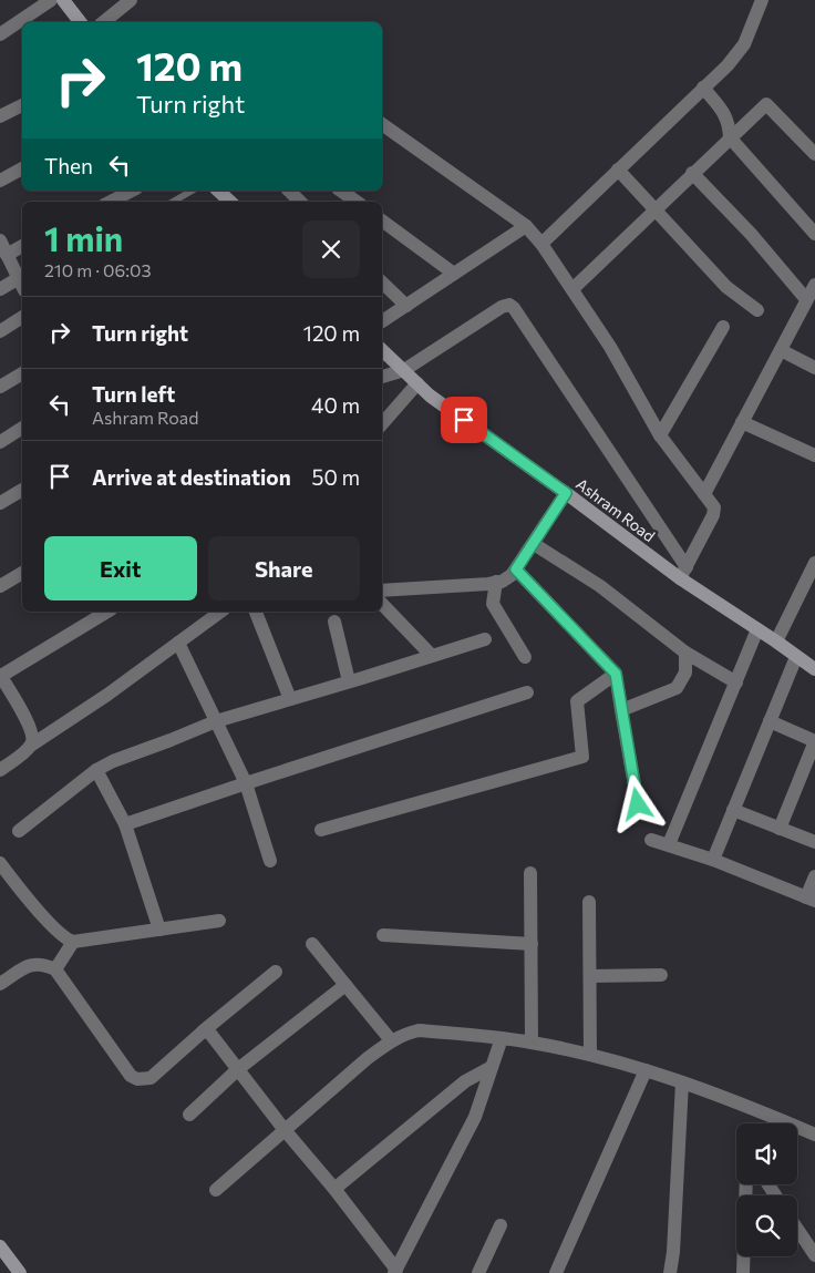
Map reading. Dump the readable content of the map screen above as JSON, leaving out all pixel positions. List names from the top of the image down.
{
  "streets": {
    "street": ["Ashram Road"]
  },
  "page": {
    "turn": ["120 m", "Turn right"],
    "then": "Then",
    "heading": ["1 min", "210 m · 06:03"],
    "list": [
      {
        "name": "Turn right",
        "value": "120 m"
      },
      {
        "name": "Turn left",
        "note": "Ashram Road",
        "value": "40 m"
      },
      {
        "name": "Arrive at destination",
        "value": "50 m"
      }
    ],
    "buttons": ["Exit", "Share"]
  }
}
